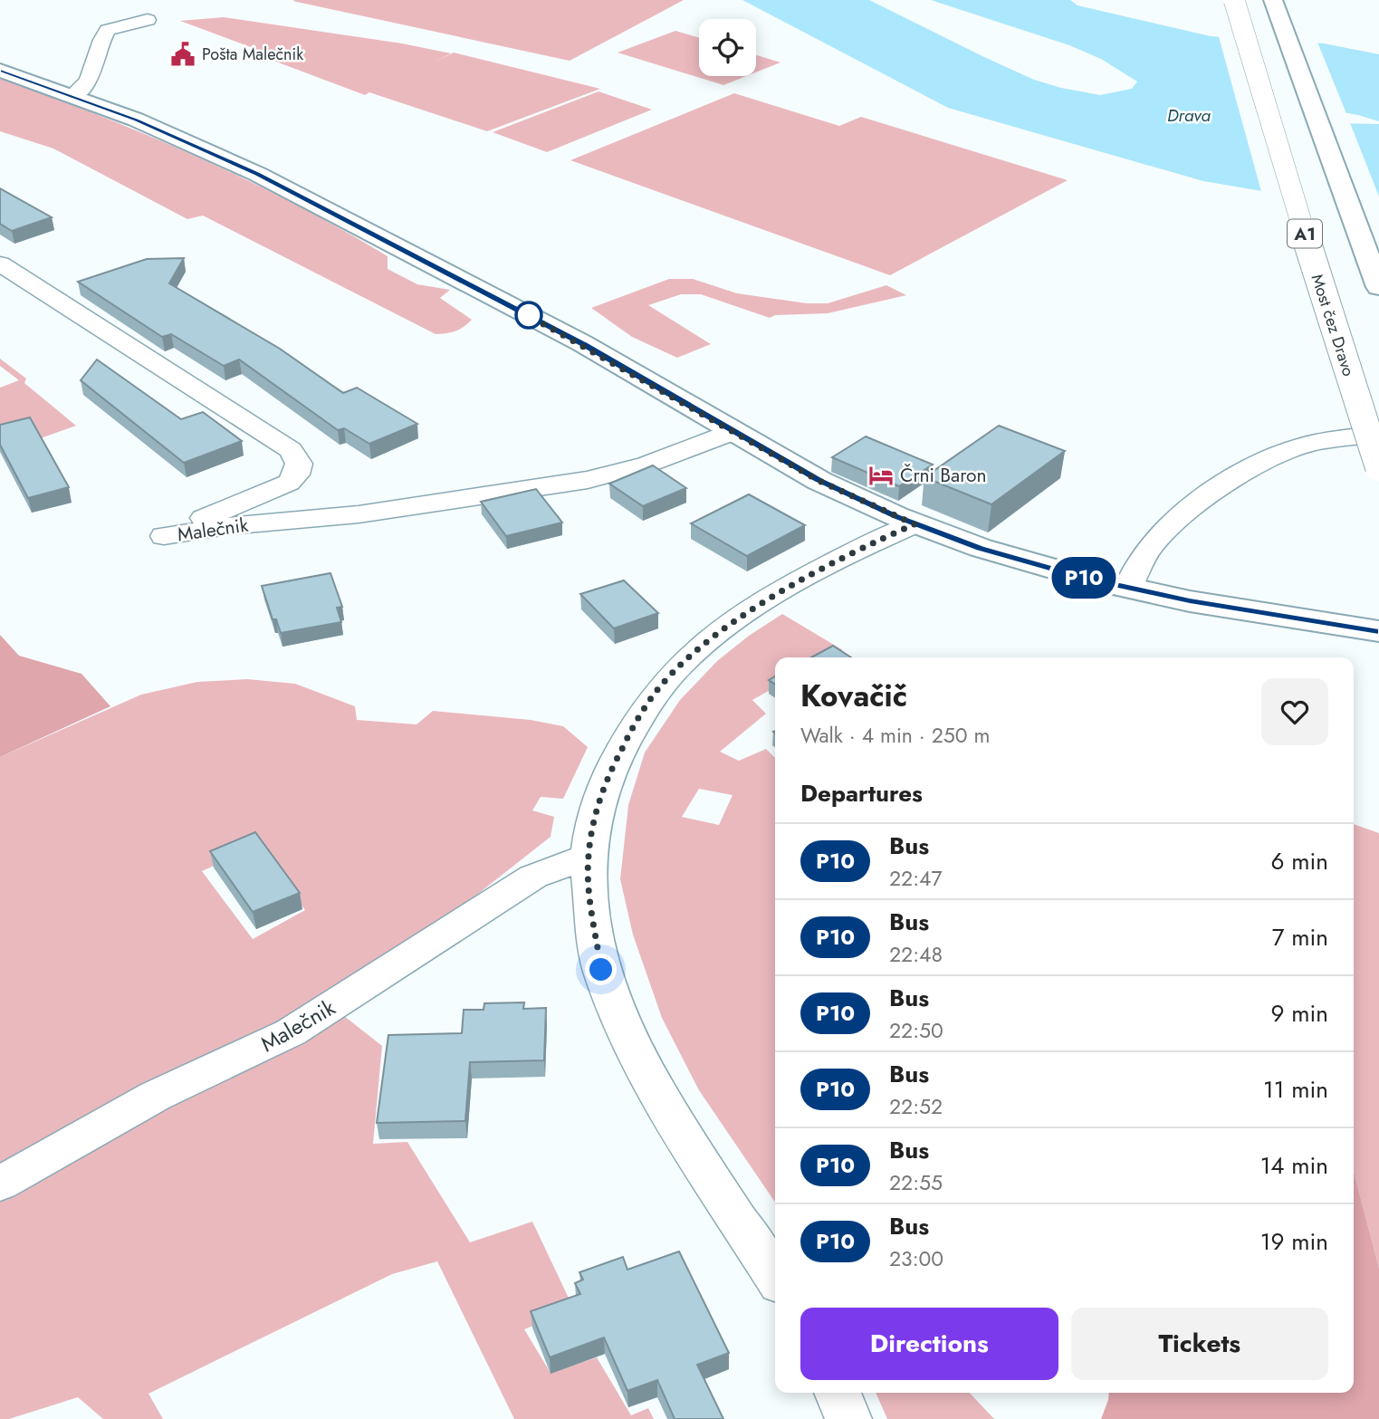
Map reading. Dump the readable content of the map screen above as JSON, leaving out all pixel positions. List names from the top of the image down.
{
  "streets": {
    "main road": ["A1", "Most čez Dravo"],
    "street": ["Malečnik"]
  },
  "water": ["Drava"],
  "places": {
    "public building": ["Pošta Malečnik"],
    "hotel": ["Črni Baron"]
  },
  "lines": ["bus line P10"],
  "page": {
    "on_map": "P10",
    "heading": [
      ["Kovačič", "Walk · 4 min · 250 m"],
      "Departures"
    ],
    "list": [
      {
        "mark": "P10",
        "name": "Bus",
        "note": "22:47",
        "value": "6 min"
      },
      {
        "mark": "P10",
        "name": "Bus",
        "note": "22:48",
        "value": "7 min"
      },
      {
        "mark": "P10",
        "name": "Bus",
        "note": "22:50",
        "value": "9 min"
      },
      {
        "mark": "P10",
        "name": "Bus",
        "note": "22:52",
        "value": "11 min"
      },
      {
        "mark": "P10",
        "name": "Bus",
        "note": "22:55",
        "value": "14 min"
      },
      {
        "mark": "P10",
        "name": "Bus",
        "note": "23:00",
        "value": "19 min"
      }
    ],
    "buttons": ["Directions", "Tickets"]
  }
}
